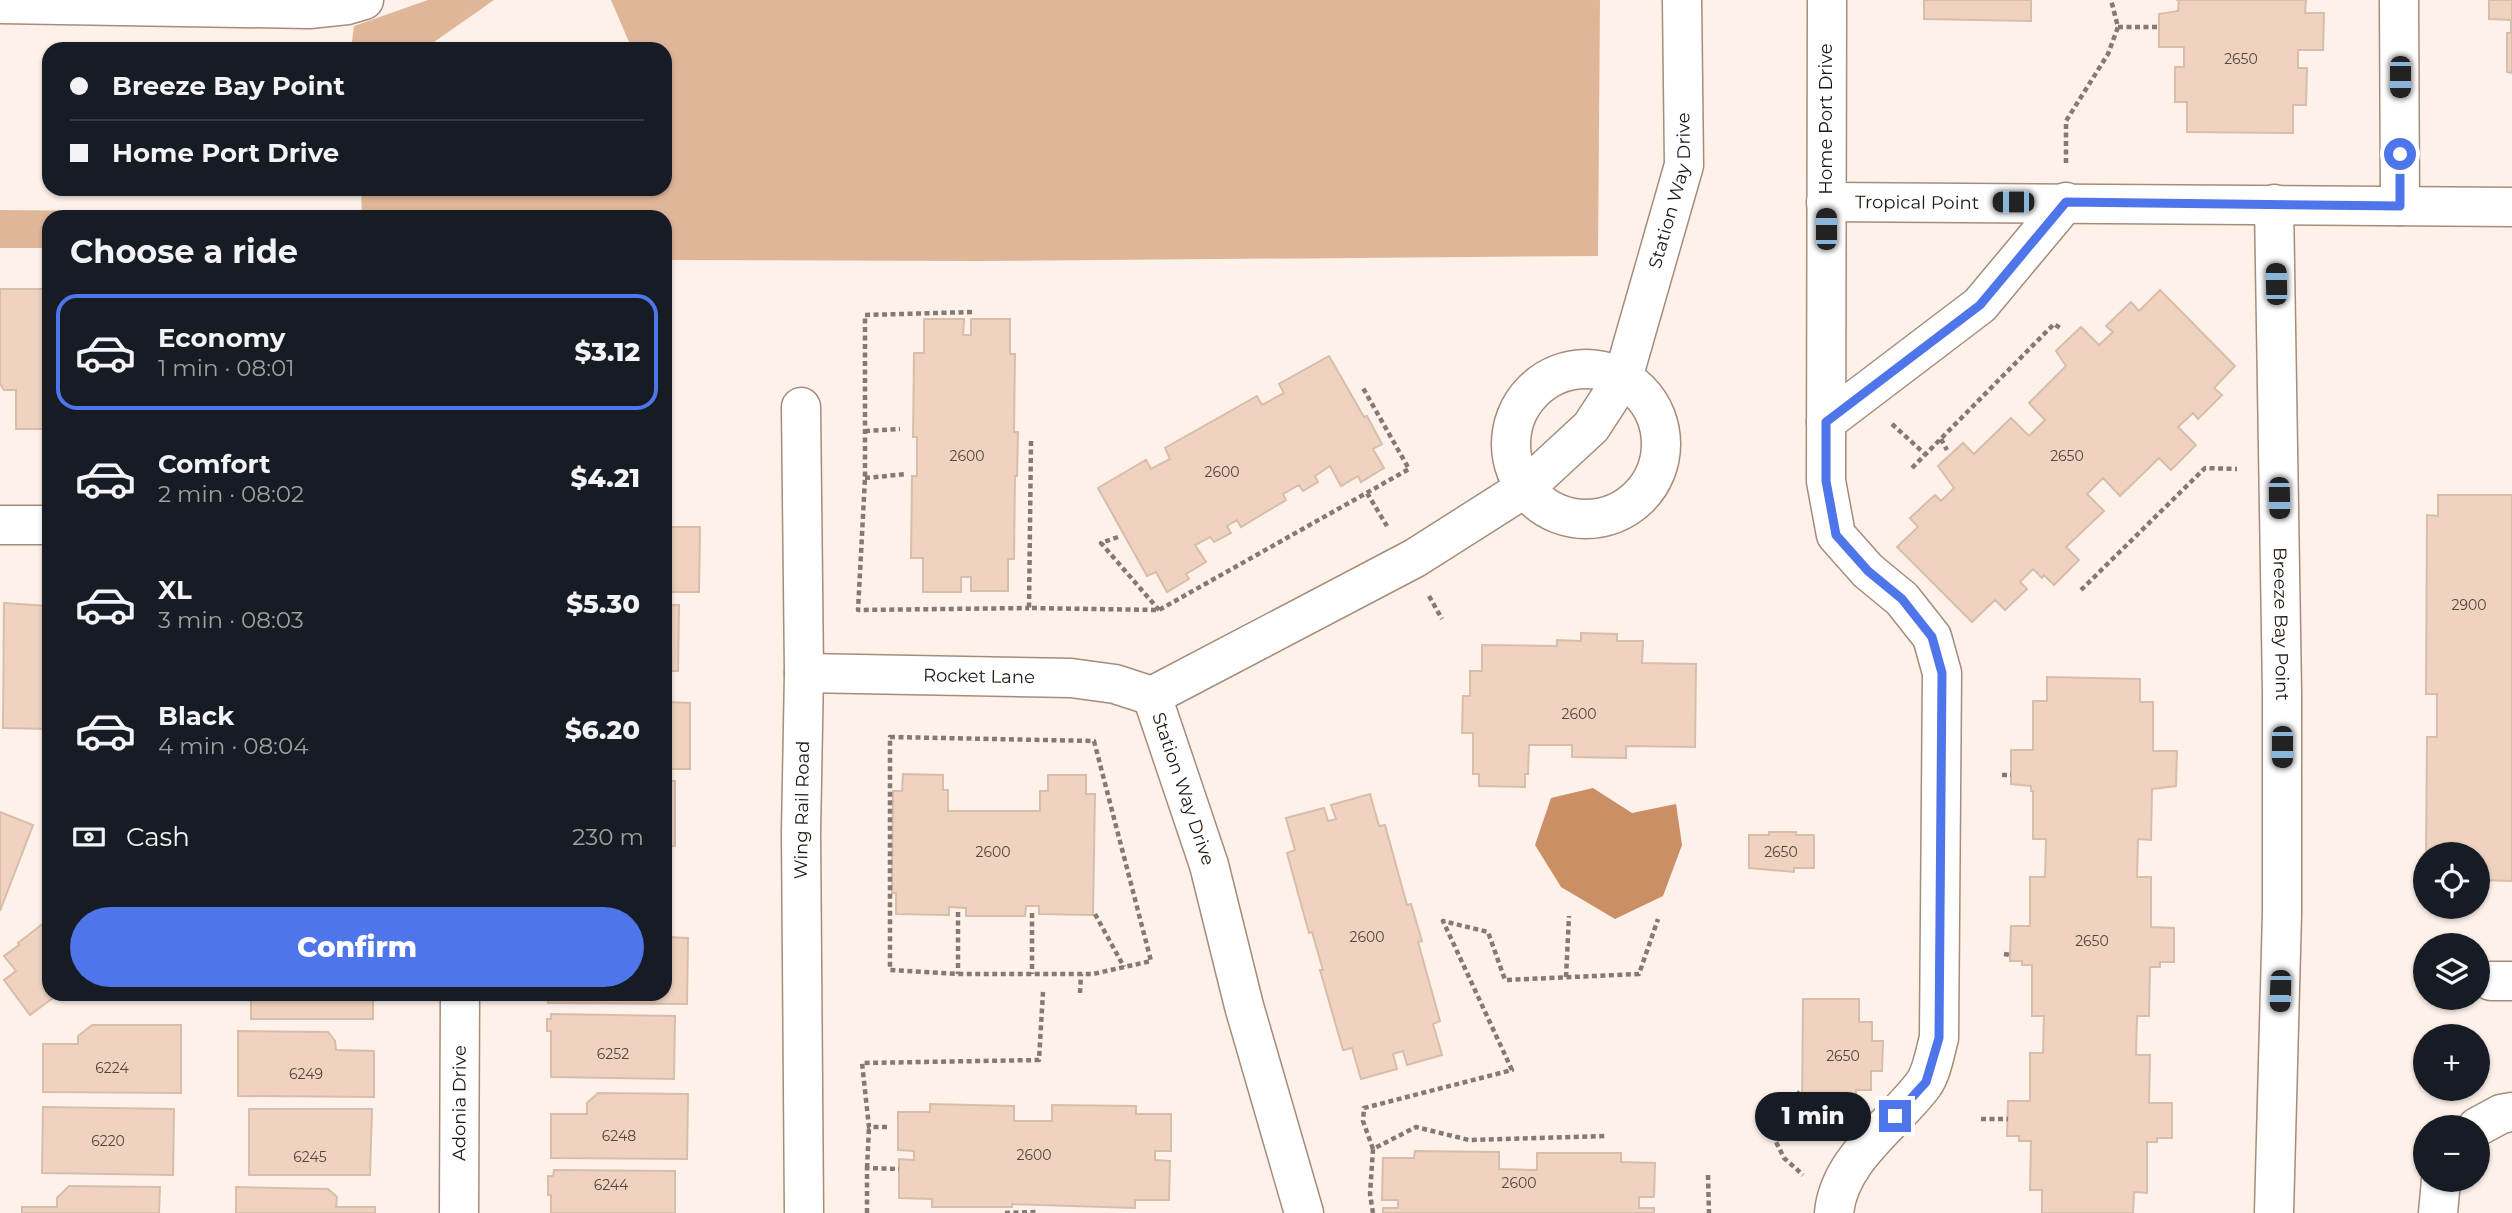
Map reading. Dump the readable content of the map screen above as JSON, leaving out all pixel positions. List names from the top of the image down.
{
  "streets": {
    "street": [
      "Home Port Drive",
      "Station Way Drive",
      "Tropical Point",
      "Breeze Bay Point",
      "Rocket Lane",
      "Wing Rail Road",
      "Adonia Drive"
    ]
  },
  "crossings": [
    ["Home Port Drive", "Tropical Point"],
    ["Station Way Drive", "Rocket Lane"],
    ["Tropical Point", "Breeze Bay Point"],
    ["Rocket Lane", "Wing Rail Road"]
  ],
  "house_numbers": [
    "2650",
    "2600",
    "2650",
    "2600",
    "2900",
    "2600",
    "2600",
    "2650",
    "2600",
    "2650",
    "6252",
    "2650",
    "6224",
    "6249",
    "6248",
    "6220",
    "2600",
    "6245",
    "2600",
    "6244"
  ],
  "page": {
    "banner": ["Breeze Bay Point", "Home Port Drive"],
    "heading": "Choose a ride",
    "list": [
      {
        "name": "Economy",
        "note": "1 min · 08:01",
        "value": "$3.12"
      },
      {
        "name": "Comfort",
        "note": "2 min · 08:02",
        "value": "$4.21"
      },
      {
        "name": "XL",
        "note": "3 min · 08:03",
        "value": "$5.30"
      },
      {
        "name": "Black",
        "note": "4 min · 08:04",
        "value": "$6.20"
      }
    ],
    "pay": ["Cash", "230 m"],
    "map_buttons": ["+", "−"],
    "buttons": "Confirm",
    "bubble": "1 min"
  }
}
